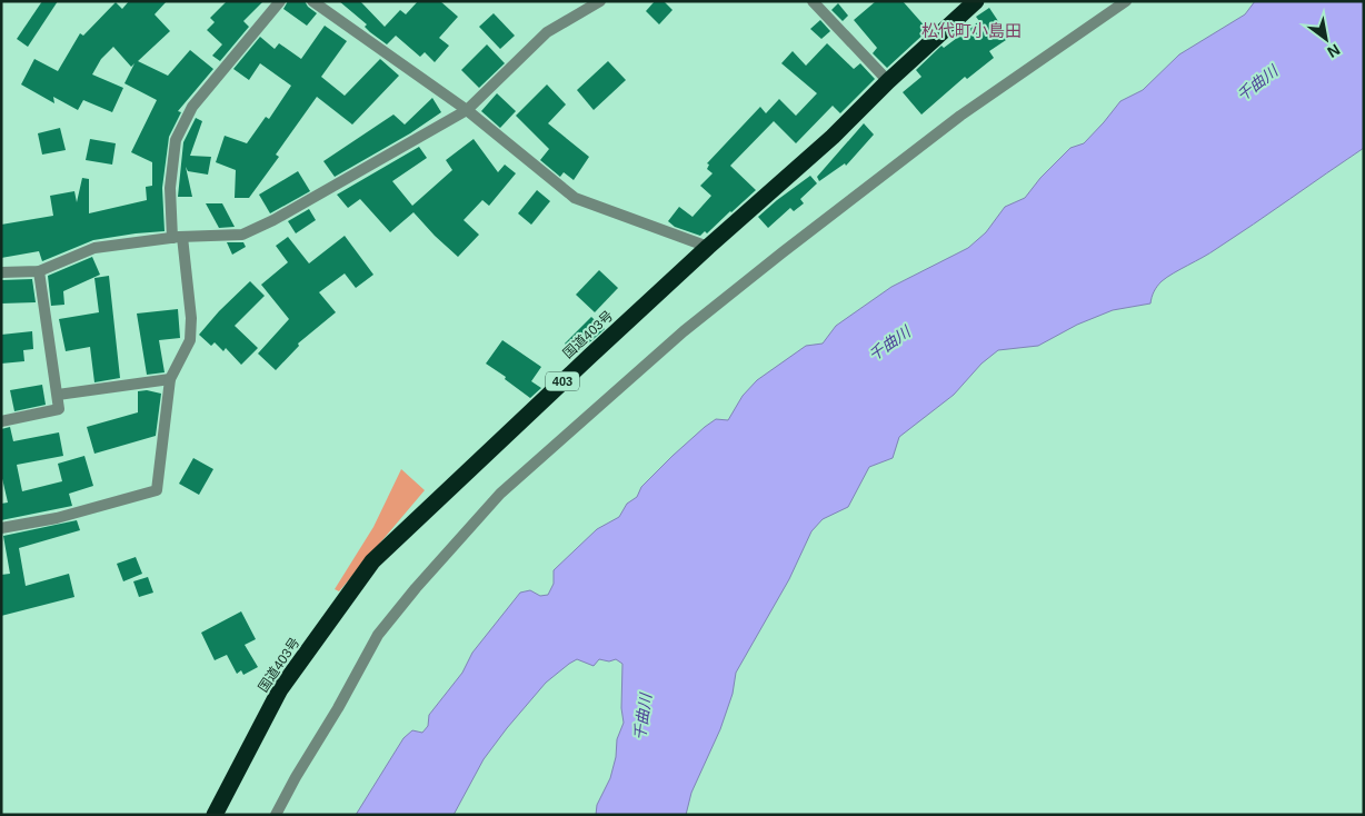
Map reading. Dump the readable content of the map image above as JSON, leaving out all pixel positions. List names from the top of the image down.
{
  "streets": {
    "highway": ["国道403号", "403"]
  },
  "districts": ["松代町小島田"],
  "water": ["千曲川"],
  "north": "bottom right"
}
